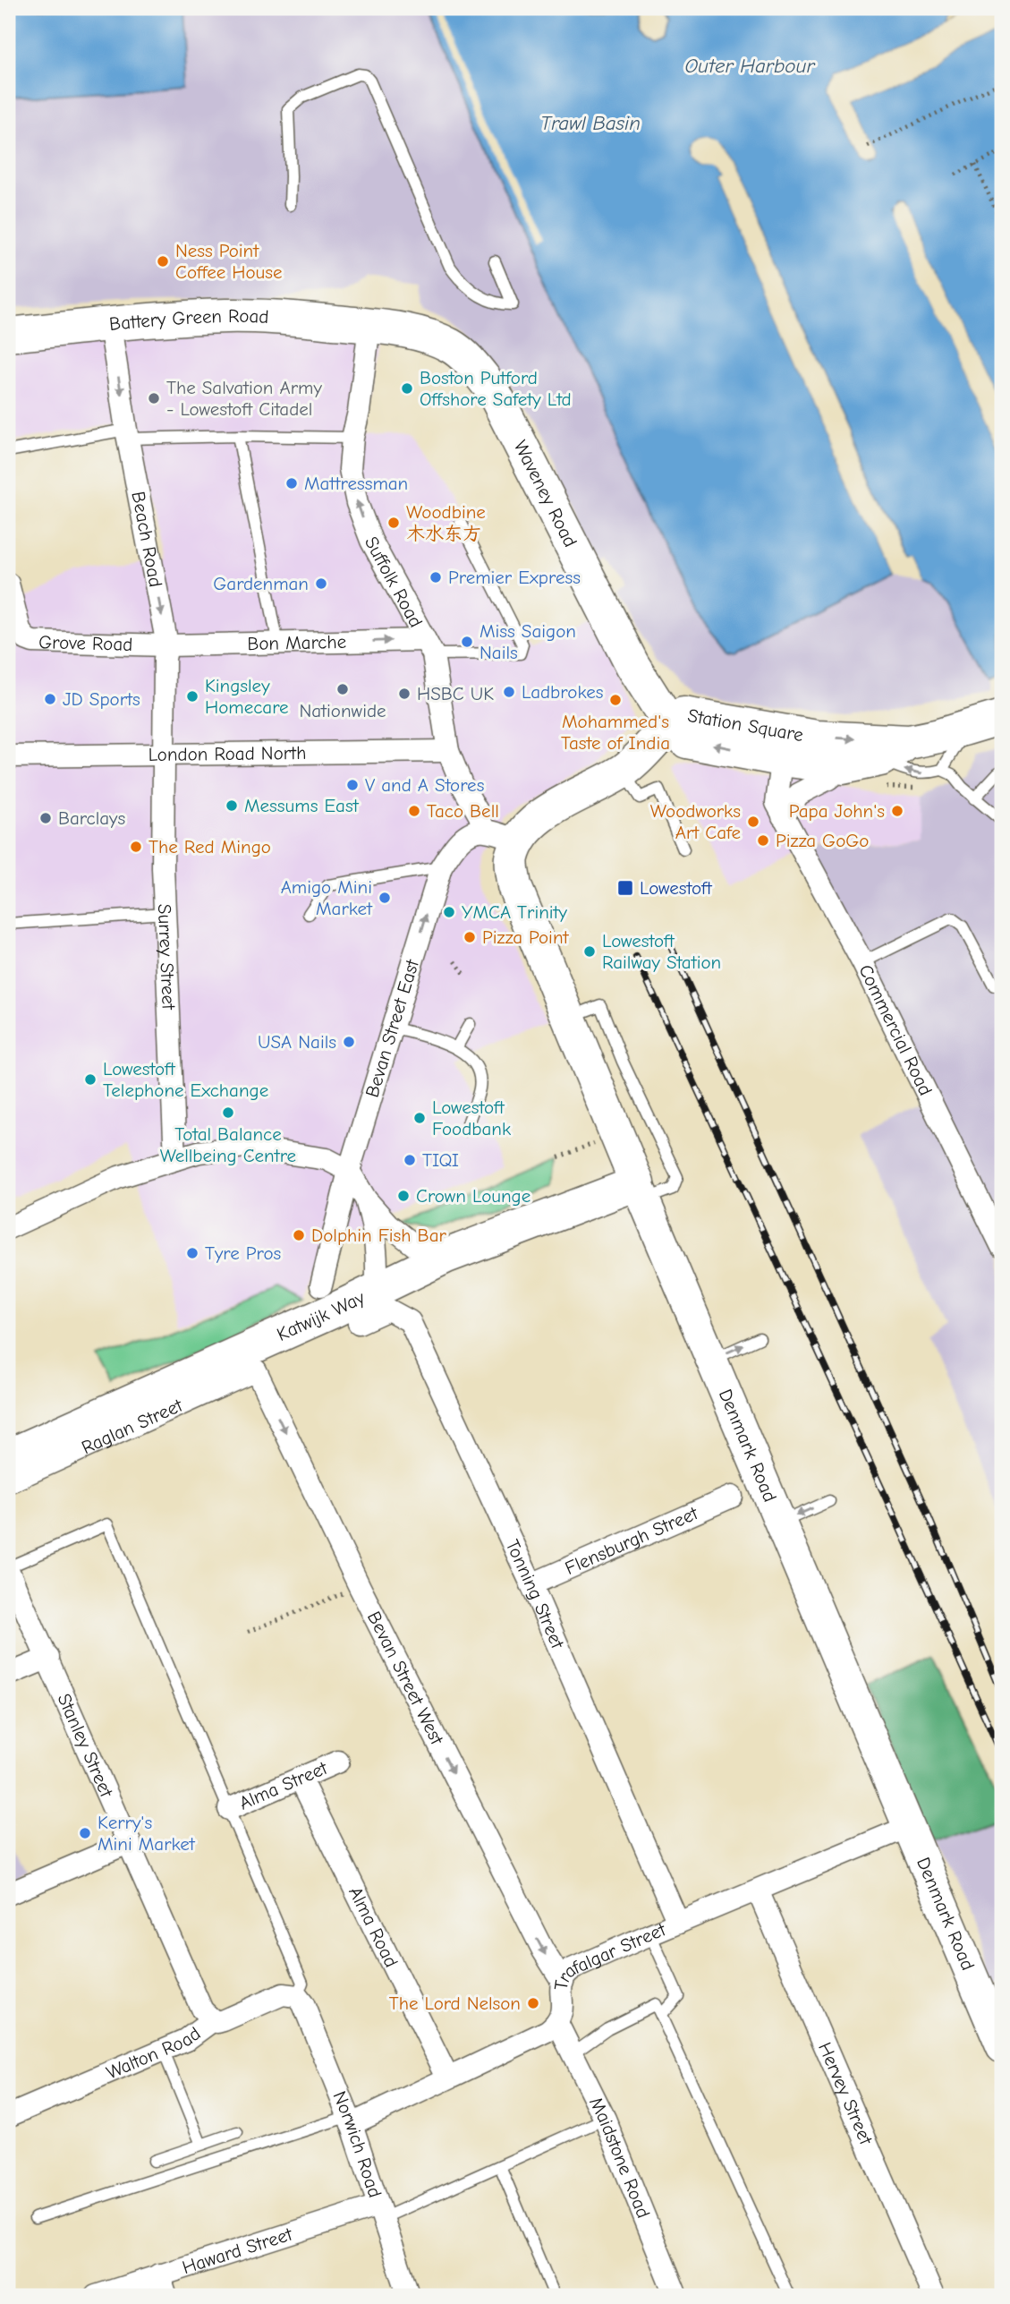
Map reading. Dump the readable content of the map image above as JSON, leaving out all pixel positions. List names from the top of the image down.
{
  "streets": {
    "highway": [
      "Battery Green Road",
      "Waveney Road",
      "Station Square",
      "Katwijk Way",
      "Denmark Road"
    ],
    "street": [
      "Beach Road",
      "Suffolk Road",
      "Grove Road",
      "Bon Marche",
      "London Road North",
      "Surrey Street",
      "Bevan Street East",
      "Commercial Road",
      "Raglan Street",
      "Flensburgh Street",
      "Tonning Street",
      "Bevan Street West",
      "Stanley Street",
      "Alma Street",
      "Alma Road",
      "Trafalgar Street",
      "Walton Road",
      "Hervey Street",
      "Norwich Road",
      "Maidstone Road",
      "Haward Street"
    ]
  },
  "crossings": [
    ["Battery Green Road", "Waveney Road"],
    ["Battery Green Road", "Beach Road"],
    ["Battery Green Road", "Suffolk Road"],
    ["Waveney Road", "Suffolk Road"],
    ["Waveney Road", "Station Square"],
    ["Beach Road", "Grove Road"],
    ["Beach Road", "Bon Marche"],
    ["Beach Road", "London Road North"],
    ["Beach Road", "Surrey Street"],
    ["Suffolk Road", "Bon Marche"],
    ["Suffolk Road", "London Road North"],
    ["Suffolk Road", "Bevan Street East"],
    ["Grove Road", "Bon Marche"],
    ["Station Square", "Commercial Road"],
    ["Station Square", "Denmark Road"],
    ["London Road North", "Surrey Street"],
    ["Katwijk Way", "Denmark Road"],
    ["Raglan Street", "Bevan Street West"],
    ["Denmark Road", "Trafalgar Street"],
    ["Flensburgh Street", "Tonning Street"],
    ["Tonning Street", "Trafalgar Street"],
    ["Bevan Street West", "Trafalgar Street"],
    ["Stanley Street", "Walton Road"],
    ["Alma Street", "Alma Road"],
    ["Alma Road", "Trafalgar Street"],
    ["Trafalgar Street", "Hervey Street"],
    ["Trafalgar Street", "Norwich Road"],
    ["Trafalgar Street", "Maidstone Road"],
    ["Walton Road", "Norwich Road"],
    ["Norwich Road", "Haward Street"]
  ],
  "one_way": [
    "Beach Road",
    "Suffolk Road",
    "Bon Marche",
    "Bevan Street West"
  ],
  "water": ["Outer Harbour", "Trawl Basin"],
  "places": {
    "other": [
      "Ness Point Coffee House",
      "Boston Putford Offshore Safety Ltd",
      "The Salvation Army - Lowestoft Citadel",
      "Mattressman",
      "Woodbine 木水东方",
      "Premier Express",
      "Gardenman",
      "Miss Saigon Nails",
      "Nationwide",
      "Ladbrokes",
      "HSBC UK",
      "Kingsley Homecare",
      "JD Sports",
      "Mohammed's Taste of India",
      "V and A Stores",
      "Messums East",
      "Taco Bell",
      "Papa John's",
      "Barclays",
      "Woodworks Art Cafe",
      "Pizza GoGo",
      "The Red Mingo",
      "Amigo Mini Market",
      "YMCA Trinity",
      "Pizza Point",
      "Lowestoft Railway Station",
      "USA Nails",
      "Lowestoft Telephone Exchange",
      "Total Balance Wellbeing Centre",
      "Lowestoft Foodbank",
      "TIQI",
      "Crown Lounge",
      "Dolphin Fish Bar",
      "Tyre Pros",
      "Kerry's Mini Market",
      "The Lord Nelson"
    ],
    "transit": ["Lowestoft"]
  }
}
